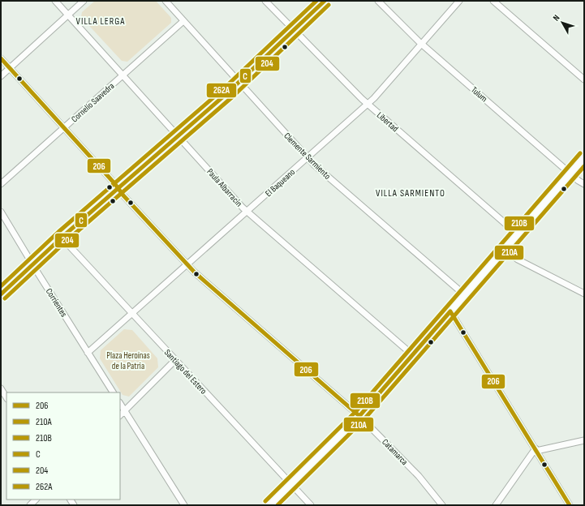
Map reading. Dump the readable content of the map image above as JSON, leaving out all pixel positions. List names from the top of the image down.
{
  "streets": {
    "street": [
      "Tulum",
      "Cornelio Saavedra",
      "Libertad",
      "Clemente Sarmiento",
      "El Baqueano",
      "Paula Albarracín",
      "Corrientes",
      "Santiago del Estero",
      "Catamarca"
    ]
  },
  "crossings": [
    ["Tulum", "El Baqueano"],
    ["Cornelio Saavedra", "Clemente Sarmiento"],
    ["Cornelio Saavedra", "Paula Albarracín"],
    ["Cornelio Saavedra", "Catamarca"],
    ["Libertad", "El Baqueano"],
    ["Clemente Sarmiento", "El Baqueano"],
    ["El Baqueano", "Paula Albarracín"],
    ["El Baqueano", "Corrientes"],
    ["El Baqueano", "Santiago del Estero"],
    ["El Baqueano", "Catamarca"]
  ],
  "districts": ["VILLA LERGA", "VILLA SARMIENTO"],
  "parks": ["Plaza Heroínas de la Patria"],
  "lines": [
    "transit line C",
    "transit line 262A",
    "transit line 204",
    "transit line 206",
    "transit line 210B",
    "transit line 210A"
  ],
  "legend": [
    "206",
    "210A",
    "210B",
    "C",
    "204",
    "262A"
  ],
  "north": "top left"
}
